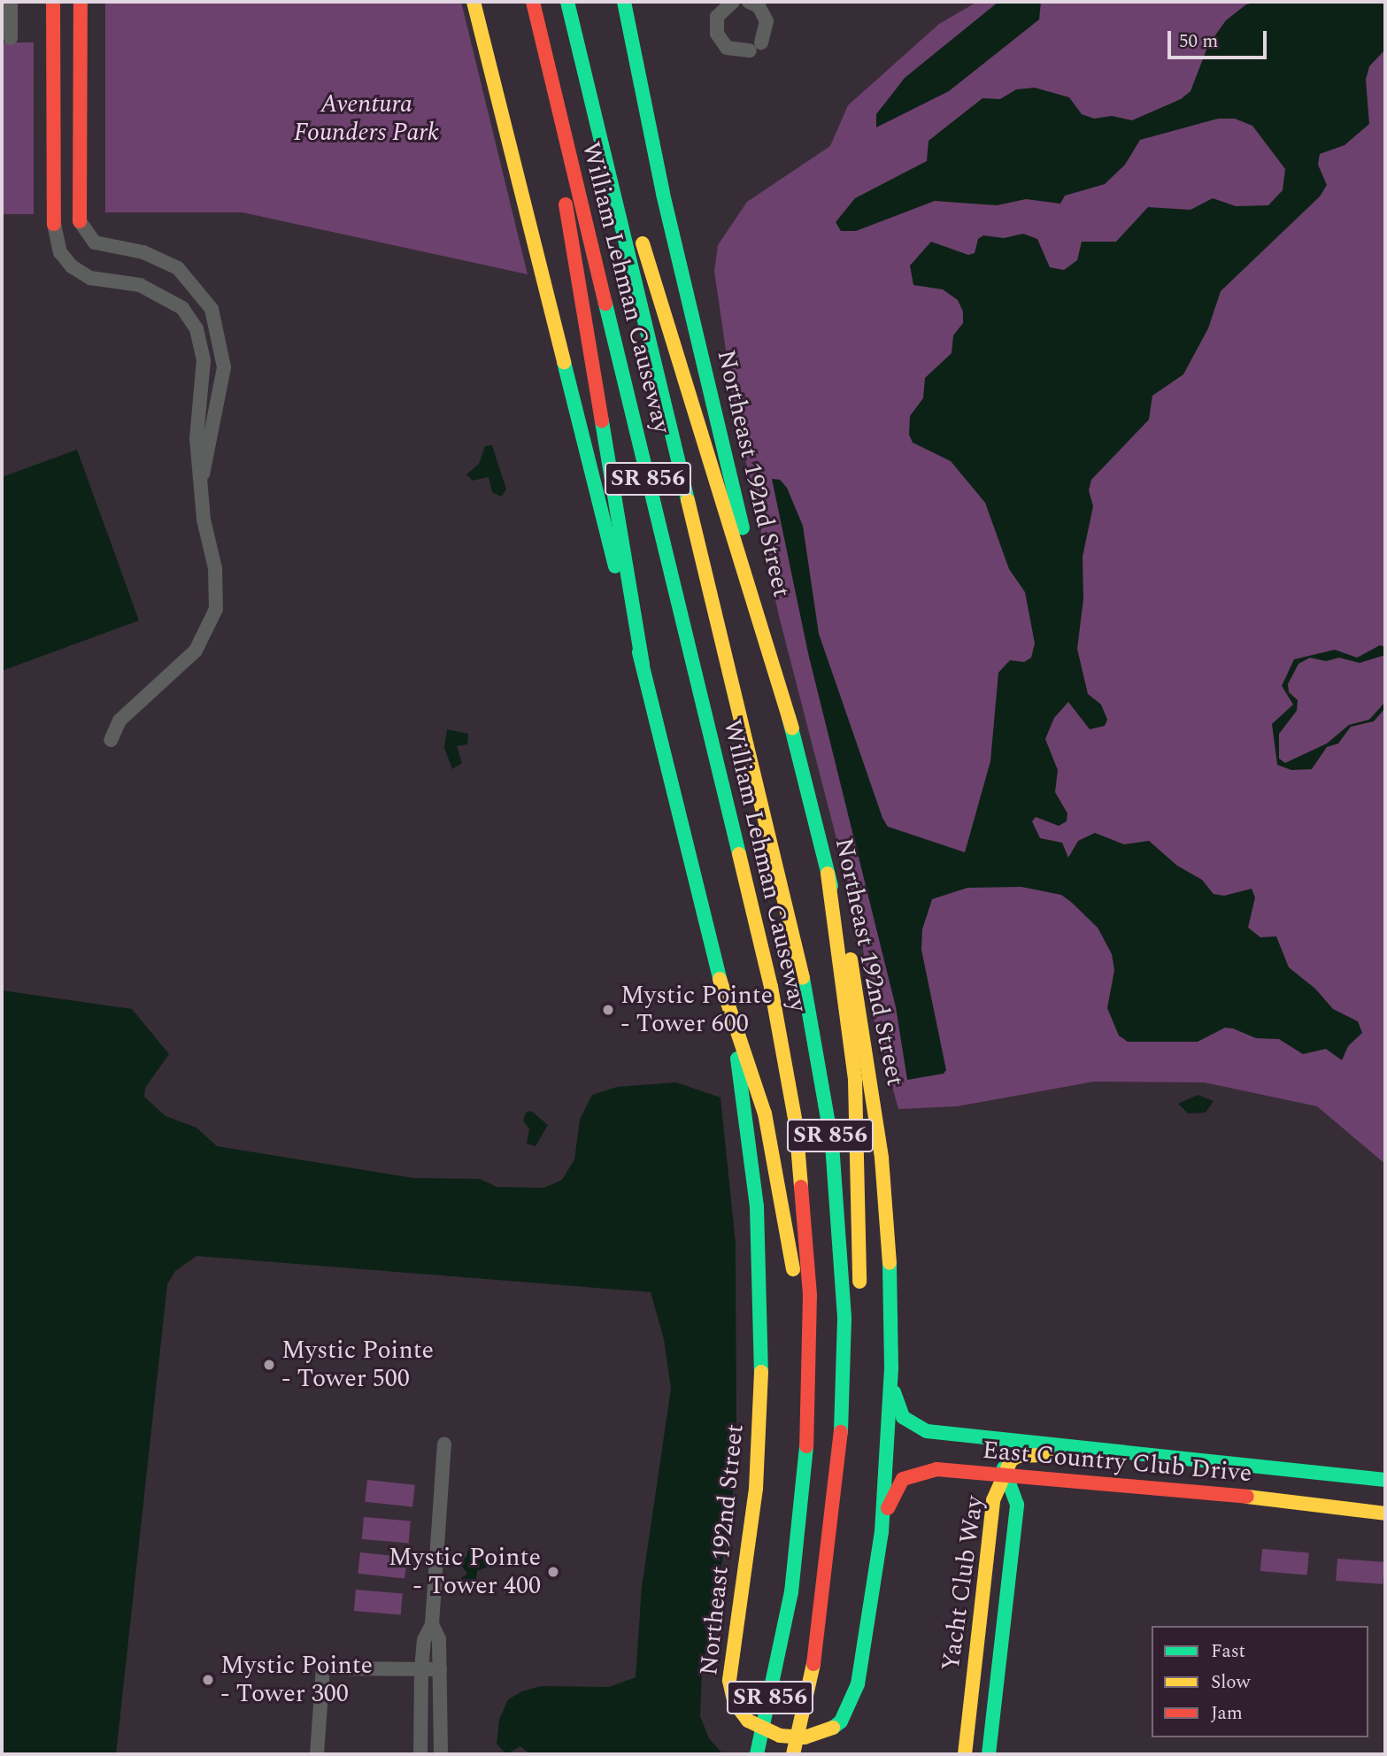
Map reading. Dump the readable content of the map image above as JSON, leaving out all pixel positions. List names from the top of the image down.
{
  "streets": {
    "main road": [
      "William Lehman Causeway",
      "Northeast 192nd Street",
      "SR 856",
      "East Country Club Drive",
      "Yacht Club Way"
    ]
  },
  "crossings": [
    ["Northeast 192nd Street", "East Country Club Drive"],
    ["East Country Club Drive", "Yacht Club Way"]
  ],
  "parks": ["Aventura Founders Park"],
  "places": [
    "Mystic Pointe - Tower 600",
    "Mystic Pointe - Tower 500",
    "Mystic Pointe - Tower 400",
    "Mystic Pointe - Tower 300"
  ],
  "legend": ["Fast", "Slow", "Jam"],
  "scale_bar": "50 m"
}
